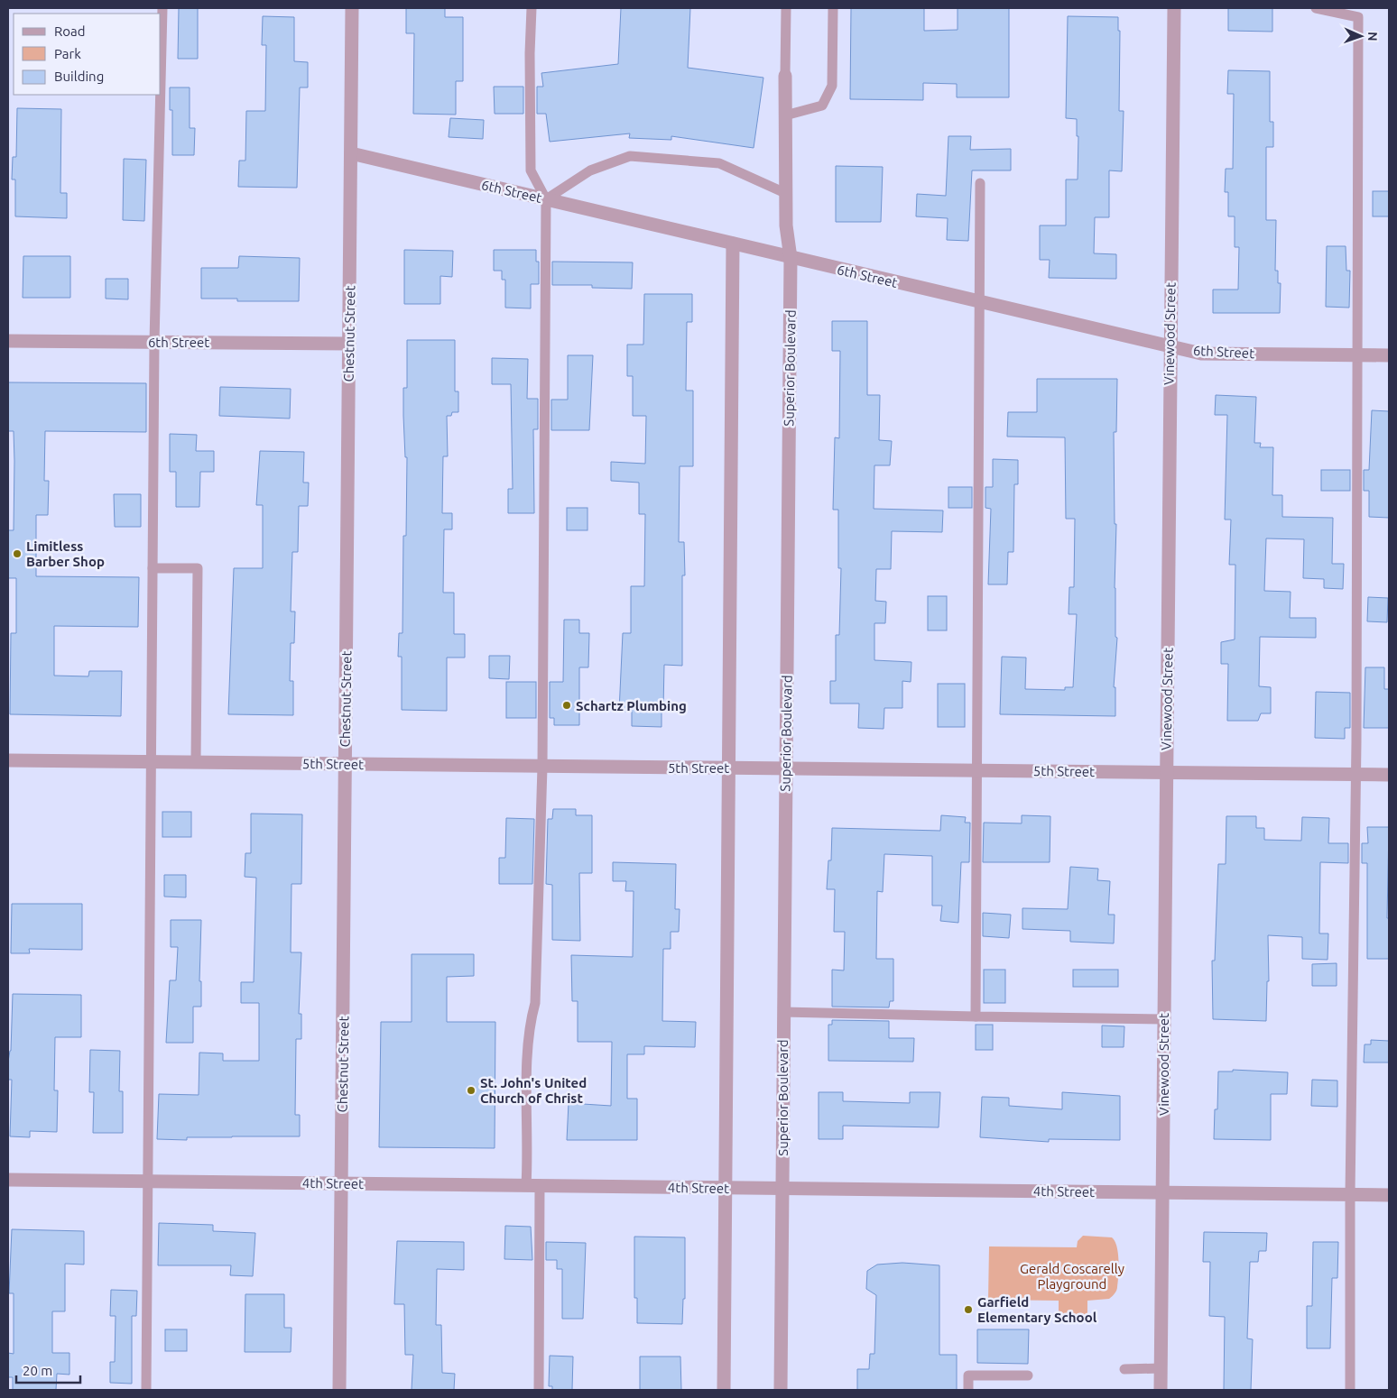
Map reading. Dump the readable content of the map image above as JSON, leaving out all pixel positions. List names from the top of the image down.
{
  "streets": {
    "street": [
      "6th Street",
      "Chestnut Street",
      "Vinewood Street",
      "Superior Boulevard",
      "5th Street",
      "4th Street"
    ]
  },
  "crossings": [
    ["6th Street", "Chestnut Street"],
    ["6th Street", "Vinewood Street"],
    ["6th Street", "Superior Boulevard"],
    ["Chestnut Street", "5th Street"],
    ["Chestnut Street", "4th Street"],
    ["Vinewood Street", "5th Street"],
    ["Vinewood Street", "4th Street"],
    ["Superior Boulevard", "5th Street"],
    ["Superior Boulevard", "4th Street"]
  ],
  "parks": ["Gerald Coscarelly Playground"],
  "places": [
    "Limitless Barber Shop",
    "Schartz Plumbing",
    "St. John's United Church of Christ",
    "Garfield Elementary School"
  ],
  "legend": ["Road", "Park", "Building"],
  "scale_bar": "20 m",
  "north": "right"
}
